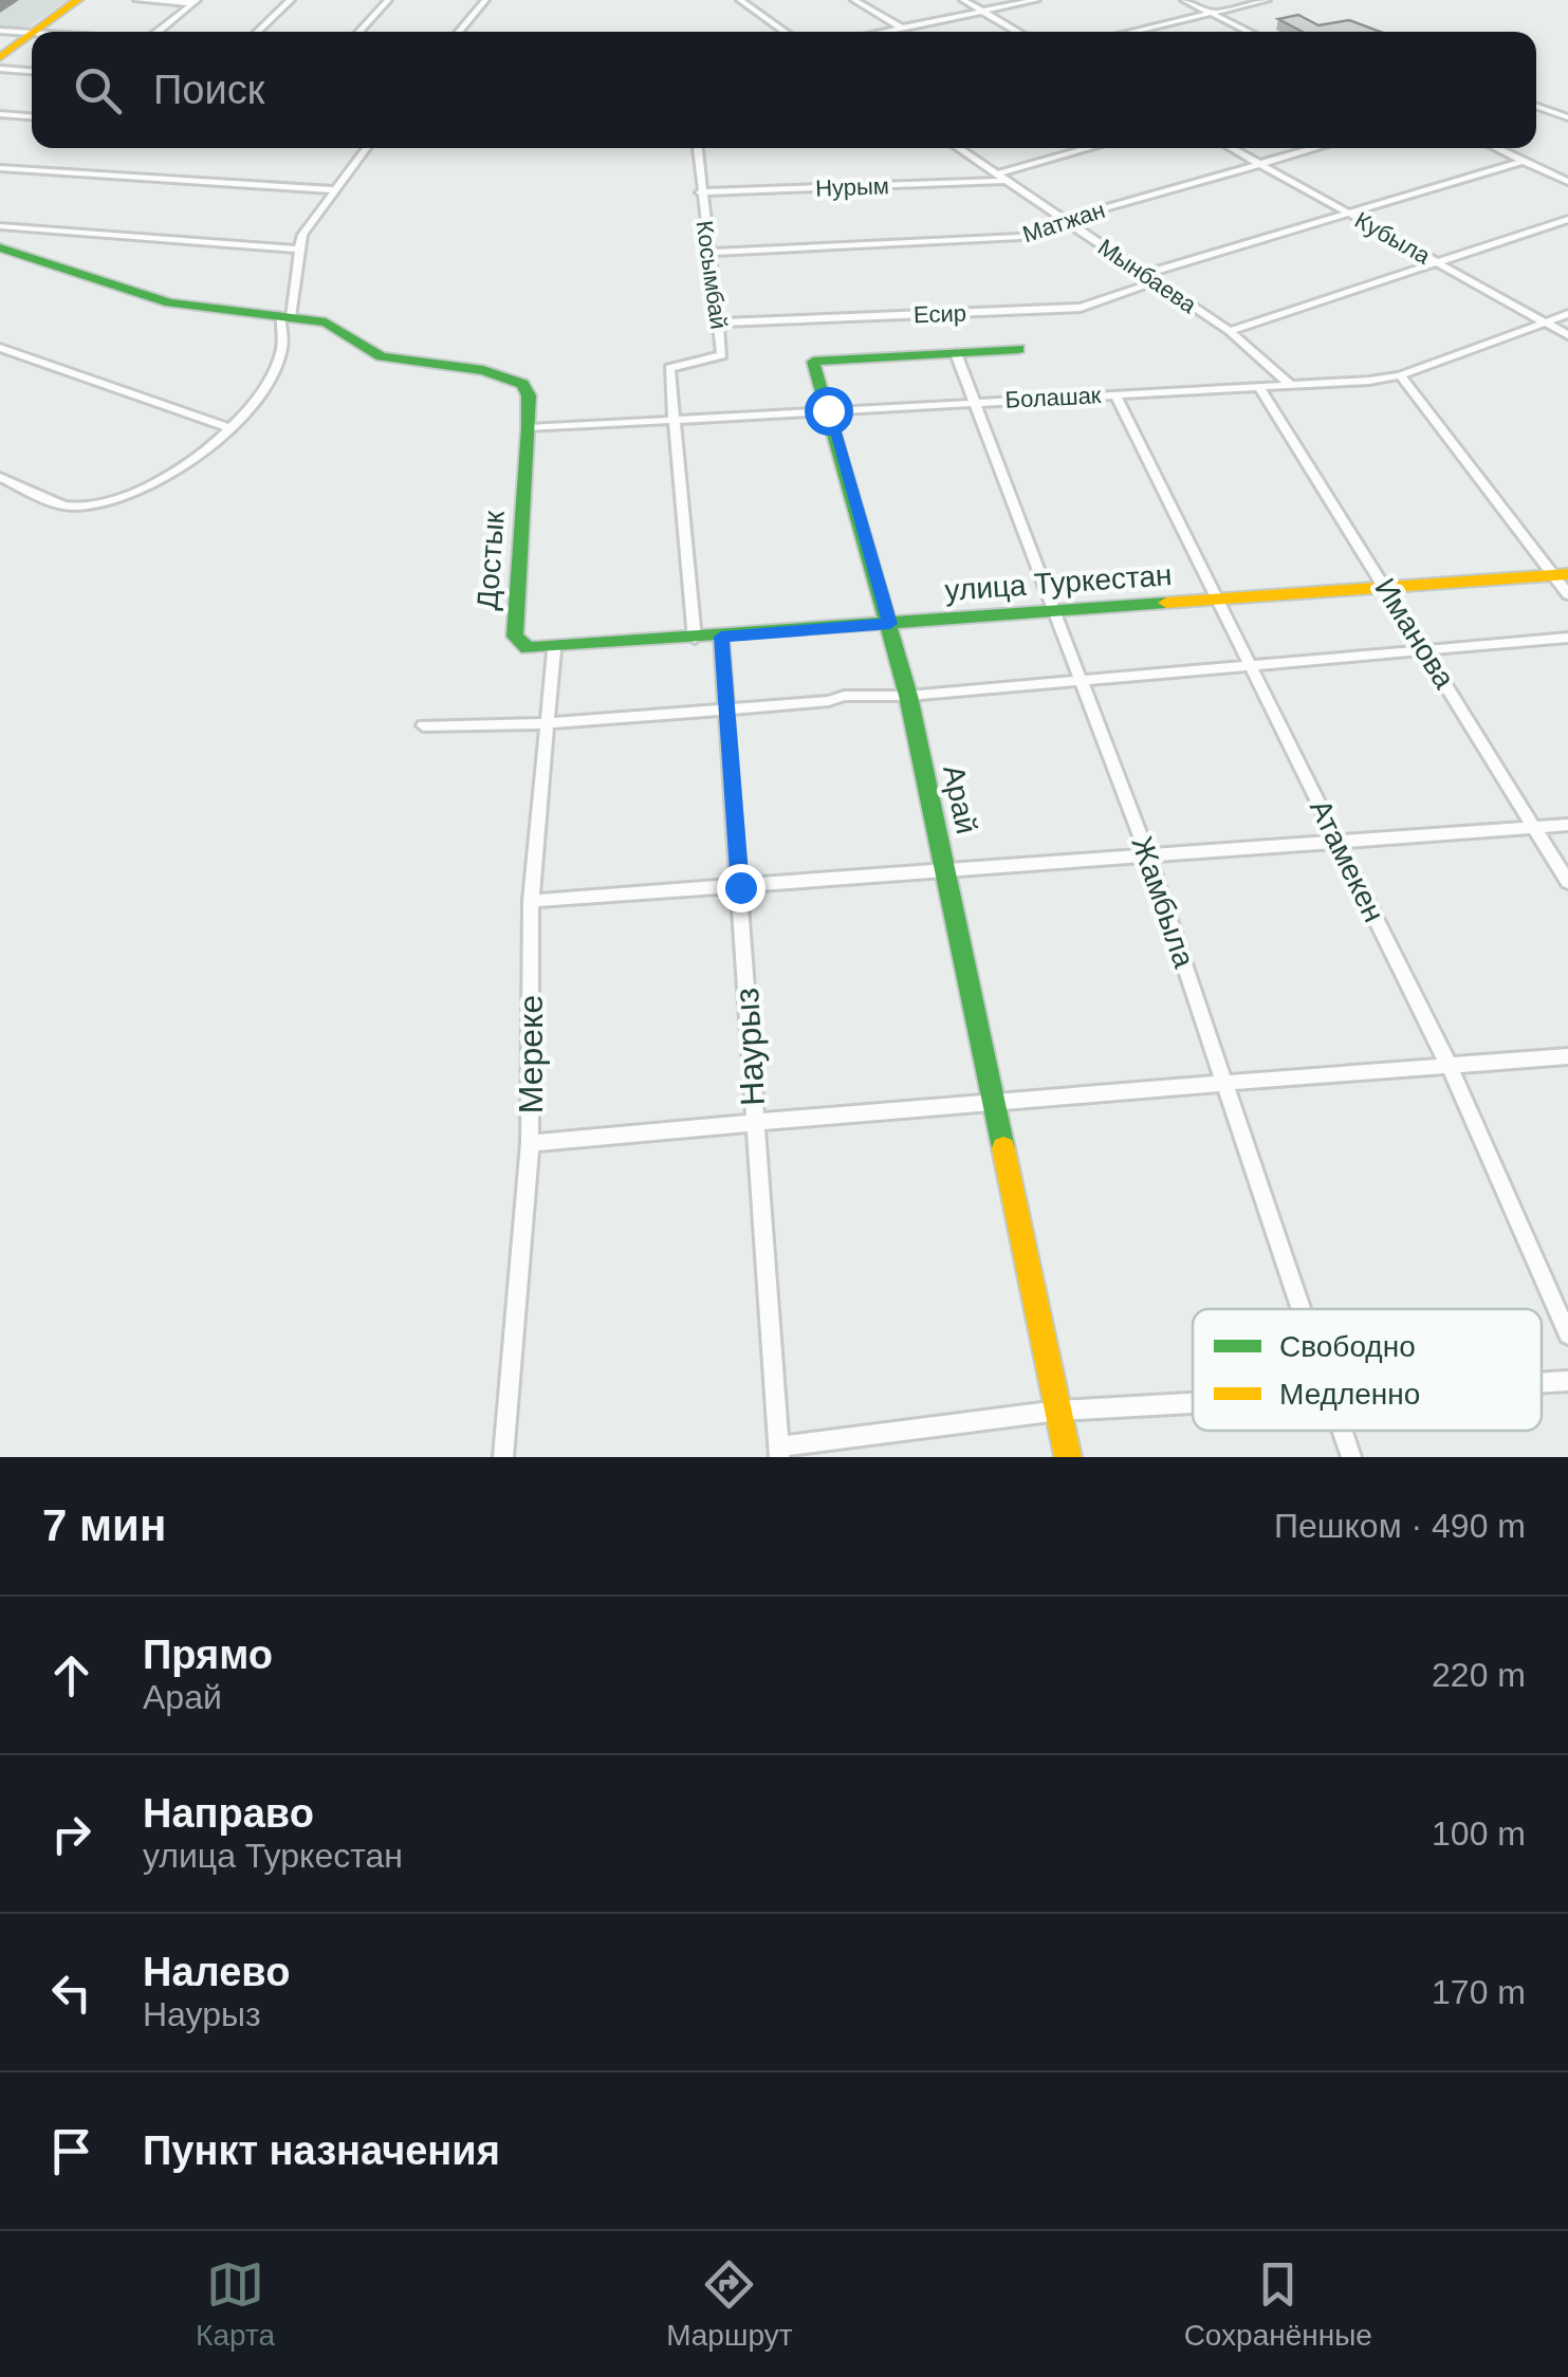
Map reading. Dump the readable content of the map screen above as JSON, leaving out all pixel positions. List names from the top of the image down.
{
  "streets": {
    "street": [
      "Нурым",
      "Матжан",
      "Кубыла",
      "Косымбай",
      "Мынбаева",
      "Есир",
      "Болашак",
      "Достык",
      "улица Туркестан",
      "Иманова",
      "Арай",
      "Атамекен",
      "Жамбыла",
      "Наурыз",
      "Мереке"
    ]
  },
  "crossings": [
    ["Нурым", "Косымбай"],
    ["Нурым", "Мынбаева"],
    ["Матжан", "Кубыла"],
    ["Матжан", "Косымбай"],
    ["Матжан", "Мынбаева"],
    ["Кубыла", "Болашак"],
    ["Косымбай", "Есир"],
    ["Косымбай", "Болашак"],
    ["Мынбаева", "Есир"],
    ["Мынбаева", "Болашак"],
    ["Болашак", "Достык"],
    ["Болашак", "Иманова"],
    ["Болашак", "Арай"],
    ["Болашак", "Атамекен"],
    ["Болашак", "Жамбыла"],
    ["Достык", "улица Туркестан"],
    ["Достык", "Мереке"],
    ["улица Туркестан", "Иманова"],
    ["улица Туркестан", "Арай"],
    ["улица Туркестан", "Атамекен"],
    ["улица Туркестан", "Жамбыла"],
    ["улица Туркестан", "Наурыз"],
    ["улица Туркестан", "Мереке"],
    ["Арай", "Жамбыла"]
  ],
  "legend": ["Свободно", "Медленно"],
  "page": {
    "search": "Поиск",
    "heading": ["7 мин", "Пешком · 490 m"],
    "list": [
      ["Прямо", "Арай", "220 m"],
      ["Направо", "улица Туркестан", "100 m"],
      ["Налево", "Наурыз", "170 m"],
      "Пункт назначения"
    ],
    "nav": ["Карта", "Маршрут", "Сохранённые"]
  }
}
